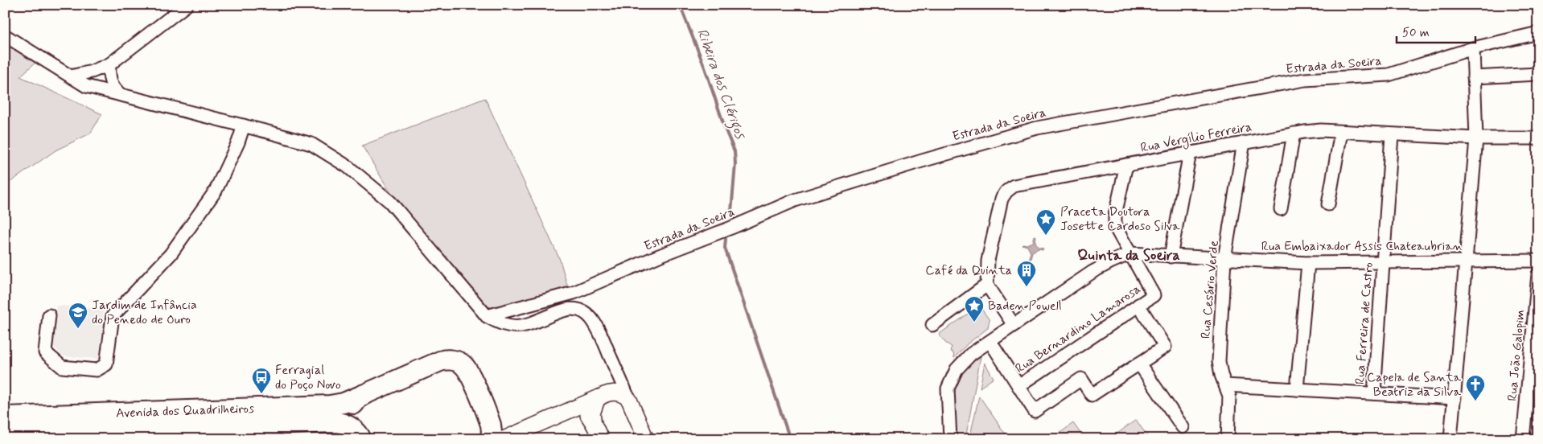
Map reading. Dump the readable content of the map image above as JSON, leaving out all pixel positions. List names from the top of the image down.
{
  "streets": {
    "main road": ["Avenida dos Quadrilheiros"],
    "street": [
      "Estrada da Soeira",
      "Rua Vergílio Ferreira",
      "Rua Embaixador Assis Chateaubrian",
      "Rua Cesário Verde",
      "Rua Ferreira de Castro",
      "Rua Bernardino Lamarosa",
      "Rua João Galopim"
    ]
  },
  "crossings": [
    ["Rua Vergílio Ferreira", "Rua Cesário Verde"],
    ["Rua Vergílio Ferreira", "Rua Ferreira de Castro"],
    ["Rua Embaixador Assis Chateaubrian", "Rua Cesário Verde"],
    ["Rua Embaixador Assis Chateaubrian", "Rua Ferreira de Castro"],
    ["Rua Embaixador Assis Chateaubrian", "Rua Bernardino Lamarosa"]
  ],
  "districts": ["Quinta da Soeira"],
  "water": ["Ribeira dos Clérigos"],
  "places": {
    "place": ["Praceta Doutora Josette Cardoso Silva", "Baden Powell"],
    "building": ["Café da Quinta"],
    "school or university": ["Jardim de Infância do Penedo de Ouro"],
    "bus stop": ["Ferragial do Poço Novo"],
    "church": ["Capela de Santa Beatriz da Silva"]
  },
  "scale_bar": "50 m"
}
